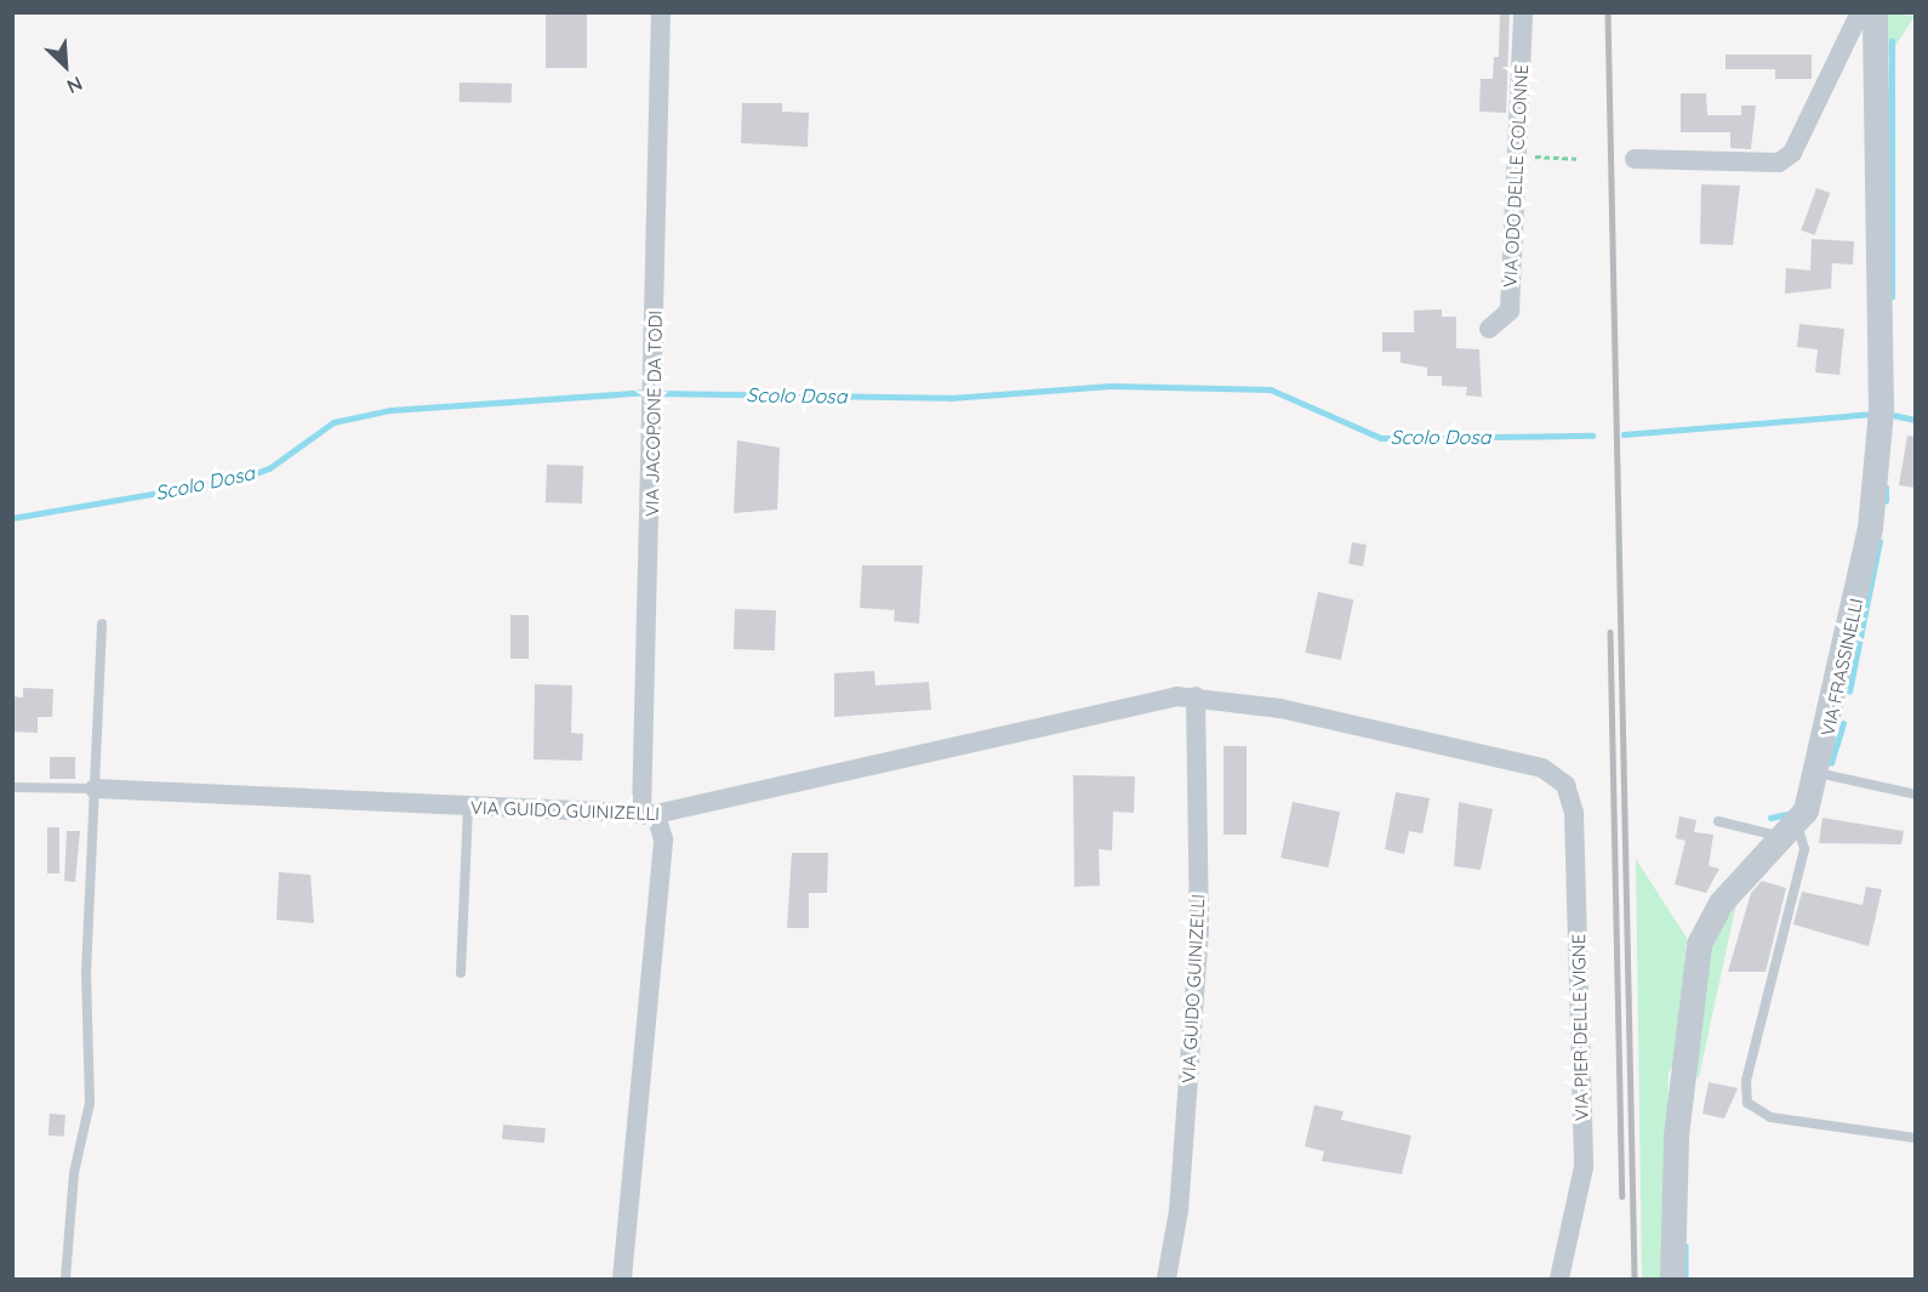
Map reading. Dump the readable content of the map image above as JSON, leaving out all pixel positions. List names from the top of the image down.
{
  "streets": {
    "street": [
      "VIA ODO DELLE COLONNE",
      "VIA JACOPONE DA TODI",
      "VIA FRASSINELLI",
      "VIA GUIDO GUINIZELLI",
      "VIA PIER DELLE VIGNE"
    ]
  },
  "crossings": [
    ["VIA JACOPONE DA TODI", "VIA GUIDO GUINIZELLI"],
    ["VIA GUIDO GUINIZELLI", "VIA PIER DELLE VIGNE"]
  ],
  "water": ["Scolo Dosa"],
  "north": "bottom right"
}
